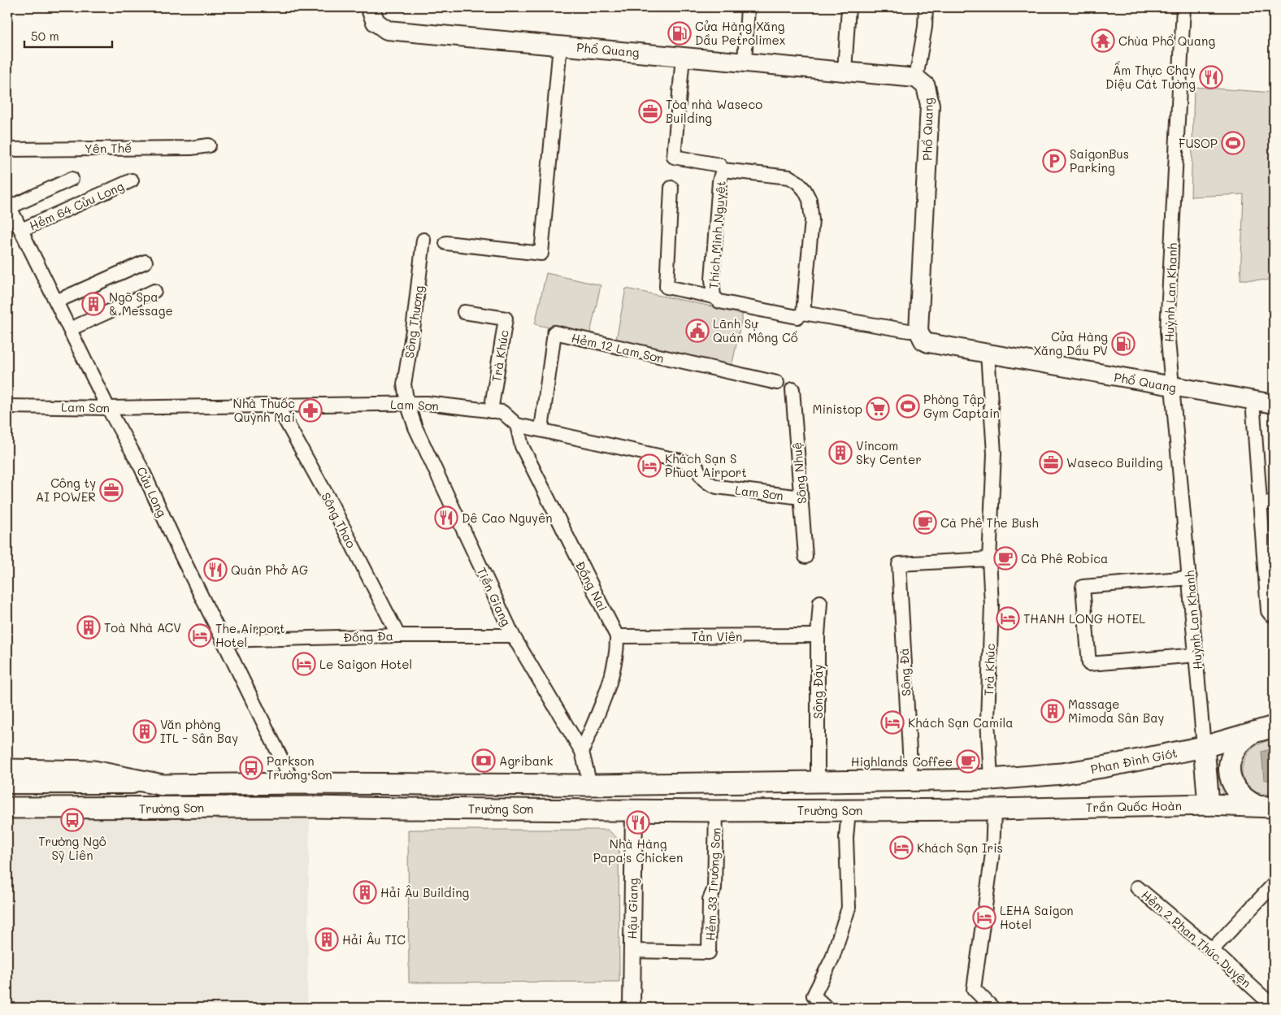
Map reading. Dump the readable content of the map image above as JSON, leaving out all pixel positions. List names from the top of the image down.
{
  "streets": {
    "main road": [
      "Phổ Quang",
      "Phan Đình Giót",
      "Trần Quốc Hoàn",
      "Trường Sơn"
    ],
    "street": [
      "Yên Thế",
      "Hẻm 64 Cửu Long",
      "Thích Minh Nguyệt",
      "Huỳnh Lan Khanh",
      "Sông Thương",
      "Hẻm 12 Lam Sơn",
      "Trà Khúc",
      "Lam Sơn",
      "Sông Nhuệ",
      "Cửu Long",
      "Sông Thao",
      "Đồng Nai",
      "Tiền Giang",
      "Đống Đa",
      "Tản Viên",
      "Sông Đà",
      "Sông Đáy",
      "Hẻm 33 Trường Sơn",
      "Hậu Giang",
      "Hẻm 2 Phan Thúc Duyện"
    ]
  },
  "crossings": [
    ["Phổ Quang", "Thích Minh Nguyệt"],
    ["Phổ Quang", "Huỳnh Lan Khanh"],
    ["Phổ Quang", "Trà Khúc"],
    ["Hẻm 64 Cửu Long", "Cửu Long"],
    ["Huỳnh Lan Khanh", "Phan Đình Giót"],
    ["Sông Thương", "Lam Sơn"],
    ["Sông Thương", "Tiền Giang"],
    ["Hẻm 12 Lam Sơn", "Lam Sơn"],
    ["Trà Khúc", "Lam Sơn"],
    ["Trà Khúc", "Sông Đà"],
    ["Trà Khúc", "Phan Đình Giót"],
    ["Trà Khúc", "Trường Sơn"],
    ["Lam Sơn", "Sông Nhuệ"],
    ["Lam Sơn", "Cửu Long"],
    ["Lam Sơn", "Sông Thao"],
    ["Lam Sơn", "Đồng Nai"],
    ["Lam Sơn", "Tiền Giang"],
    ["Cửu Long", "Đống Đa"],
    ["Cửu Long", "Trường Sơn"],
    ["Sông Thao", "Đống Đa"],
    ["Đồng Nai", "Tiền Giang"],
    ["Đồng Nai", "Tản Viên"],
    ["Tiền Giang", "Đống Đa"],
    ["Tiền Giang", "Trường Sơn"],
    ["Tản Viên", "Sông Đáy"],
    ["Sông Đà", "Trường Sơn"],
    ["Sông Đáy", "Trường Sơn"],
    ["Phan Đình Giót", "Trường Sơn"],
    ["Trần Quốc Hoàn", "Trường Sơn"],
    ["Trường Sơn", "Hẻm 33 Trường Sơn"],
    ["Trường Sơn", "Hậu Giang"],
    ["Hẻm 33 Trường Sơn", "Hậu Giang"]
  ],
  "places": {
    "fuel station": ["Cửa Hàng Xăng Dầu Petrolimex", "Cửa Hàng Xăng Dầu PV"],
    "temple": ["Chùa Phổ Quang"],
    "restaurant": [
      "Ẩm Thực Chay Diệu Cát Tường",
      "Dê Cao Nguyên",
      "Quán Phở AG",
      "Nhà Hàng Papa's Chicken"
    ],
    "office": ["Tòa nhà Waseco Building", "Waseco Building", "Công ty AI POWER"],
    "sports": ["FUSOP", "Phòng Tập Gym Captain"],
    "parking": ["SaigonBus Parking"],
    "building": [
      "Ngõ Spa & Message",
      "Vincom Sky Center",
      "Toà Nhà ACV",
      "Massage Mimoda Sân Bay",
      "Văn phòng ITL - Sân Bay",
      "Hải Âu Building",
      "Hải Âu TIC"
    ],
    "public building": ["Lãnh Sự Quán Mông Cổ"],
    "supermarket": ["Ministop"],
    "pharmacy": ["Nhà Thuốc Quỳnh Mai"],
    "hotel": [
      "Khách Sạn S Phuot Airport",
      "THANH LONG HOTEL",
      "The Airport Hotel",
      "Le Saigon Hotel",
      "Khách Sạn Camila",
      "Khách Sạn Iris",
      "LEHA Saigon Hotel"
    ],
    "cafe": ["Cà Phê The Bush", "Cà Phê Robica", "Highlands Coffee"],
    "bank": ["Agribank"],
    "bus stop": ["Parkson Trường Sơn", "Trường Ngô Sỹ Liên"]
  },
  "scale_bar": "50 m"
}
